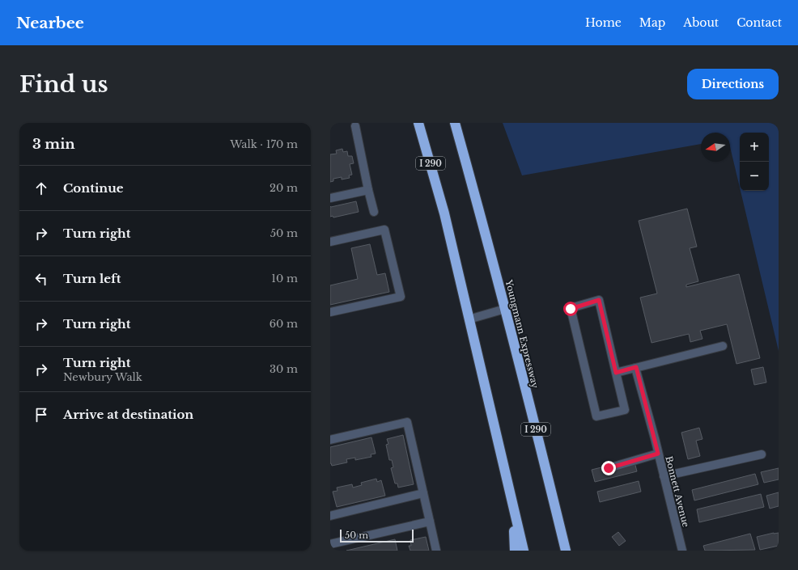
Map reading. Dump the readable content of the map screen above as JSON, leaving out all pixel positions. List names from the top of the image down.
{
  "streets": {
    "highway": ["I 290", "Youngmann Expressway"],
    "street": ["Bonnett Avenue"]
  },
  "scale_bar": "50 m",
  "north": "left",
  "page": {
    "header": "Nearbee",
    "nav": [
      "Home",
      "Map",
      "About",
      "Contact"
    ],
    "buttons": "Directions",
    "title": "Find us",
    "heading": ["3 min", "Walk · 170 m"],
    "map_buttons": ["+", "−"],
    "list": [
      ["Continue", "20 m"],
      ["Turn right", "50 m"],
      ["Turn left", "10 m"],
      ["Turn right", "60 m"],
      ["Turn right", "Newbury Walk", "30 m"],
      "Arrive at destination"
    ],
    "scale": "50 m"
  }
}
